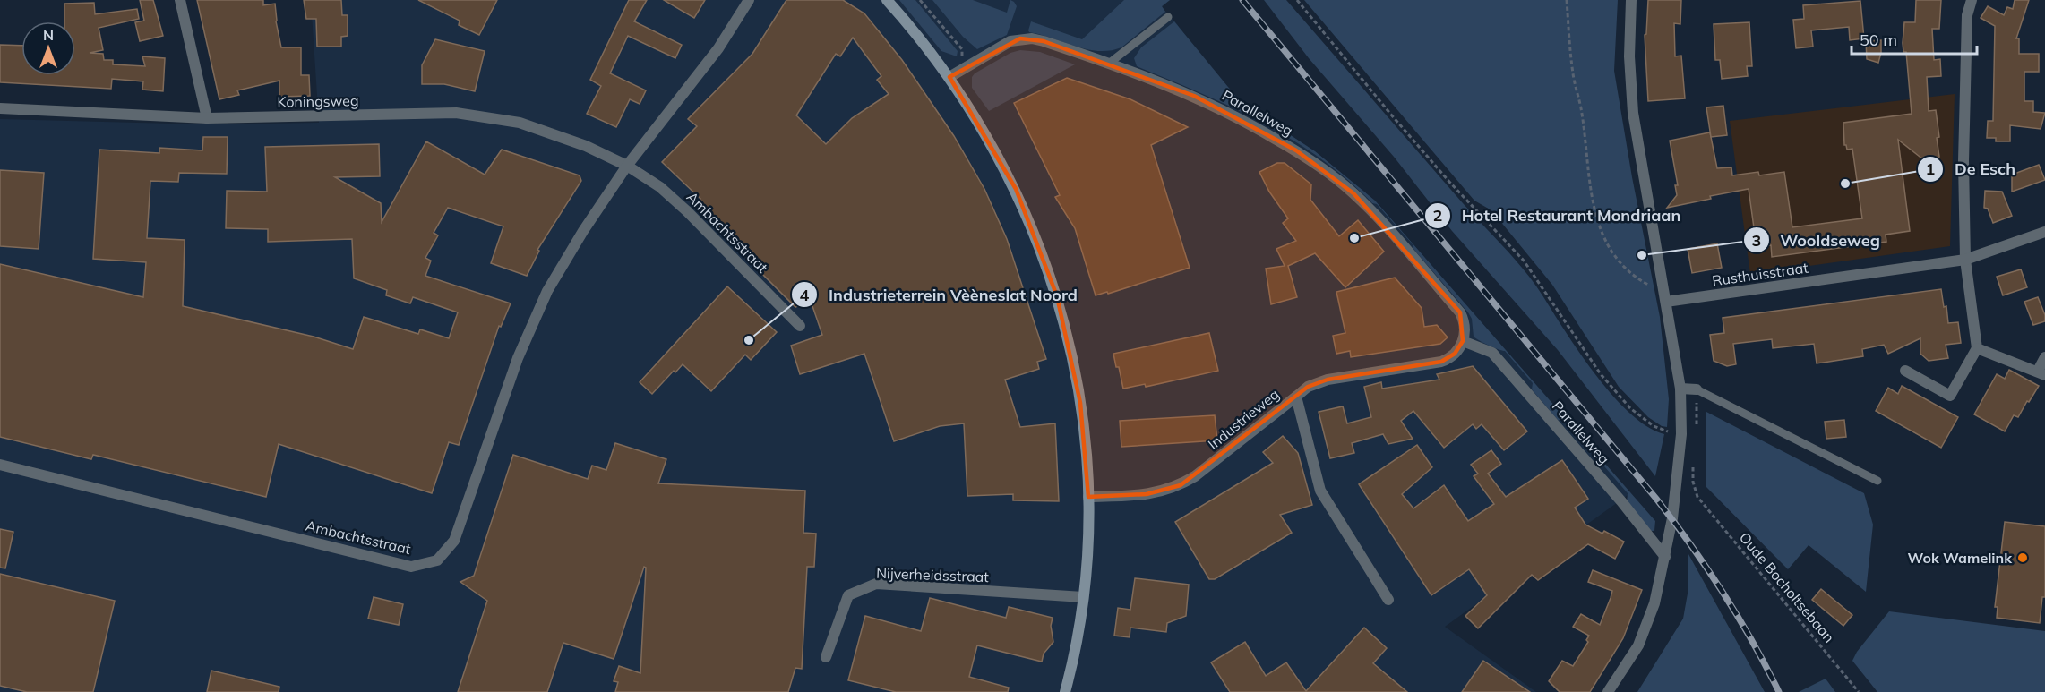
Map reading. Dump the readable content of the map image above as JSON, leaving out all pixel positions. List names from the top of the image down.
{
  "streets": {
    "street": [
      "Koningsweg",
      "Parallelweg",
      "Ambachtsstraat",
      "Rusthuisstraat",
      "Industrieweg",
      "Nijverheidsstraat"
    ],
    "path": ["Oude Bocholtsebaan"]
  },
  "crossings": [
    ["Koningsweg", "Ambachtsstraat"]
  ],
  "places": [
    "De Esch",
    "Hotel Restaurant Mondriaan",
    "Wooldseweg",
    "Industrieterrein Vèèneslat Noord",
    "Wok Wamelink"
  ],
  "scale_bar": "50 m",
  "north": "top"
}
